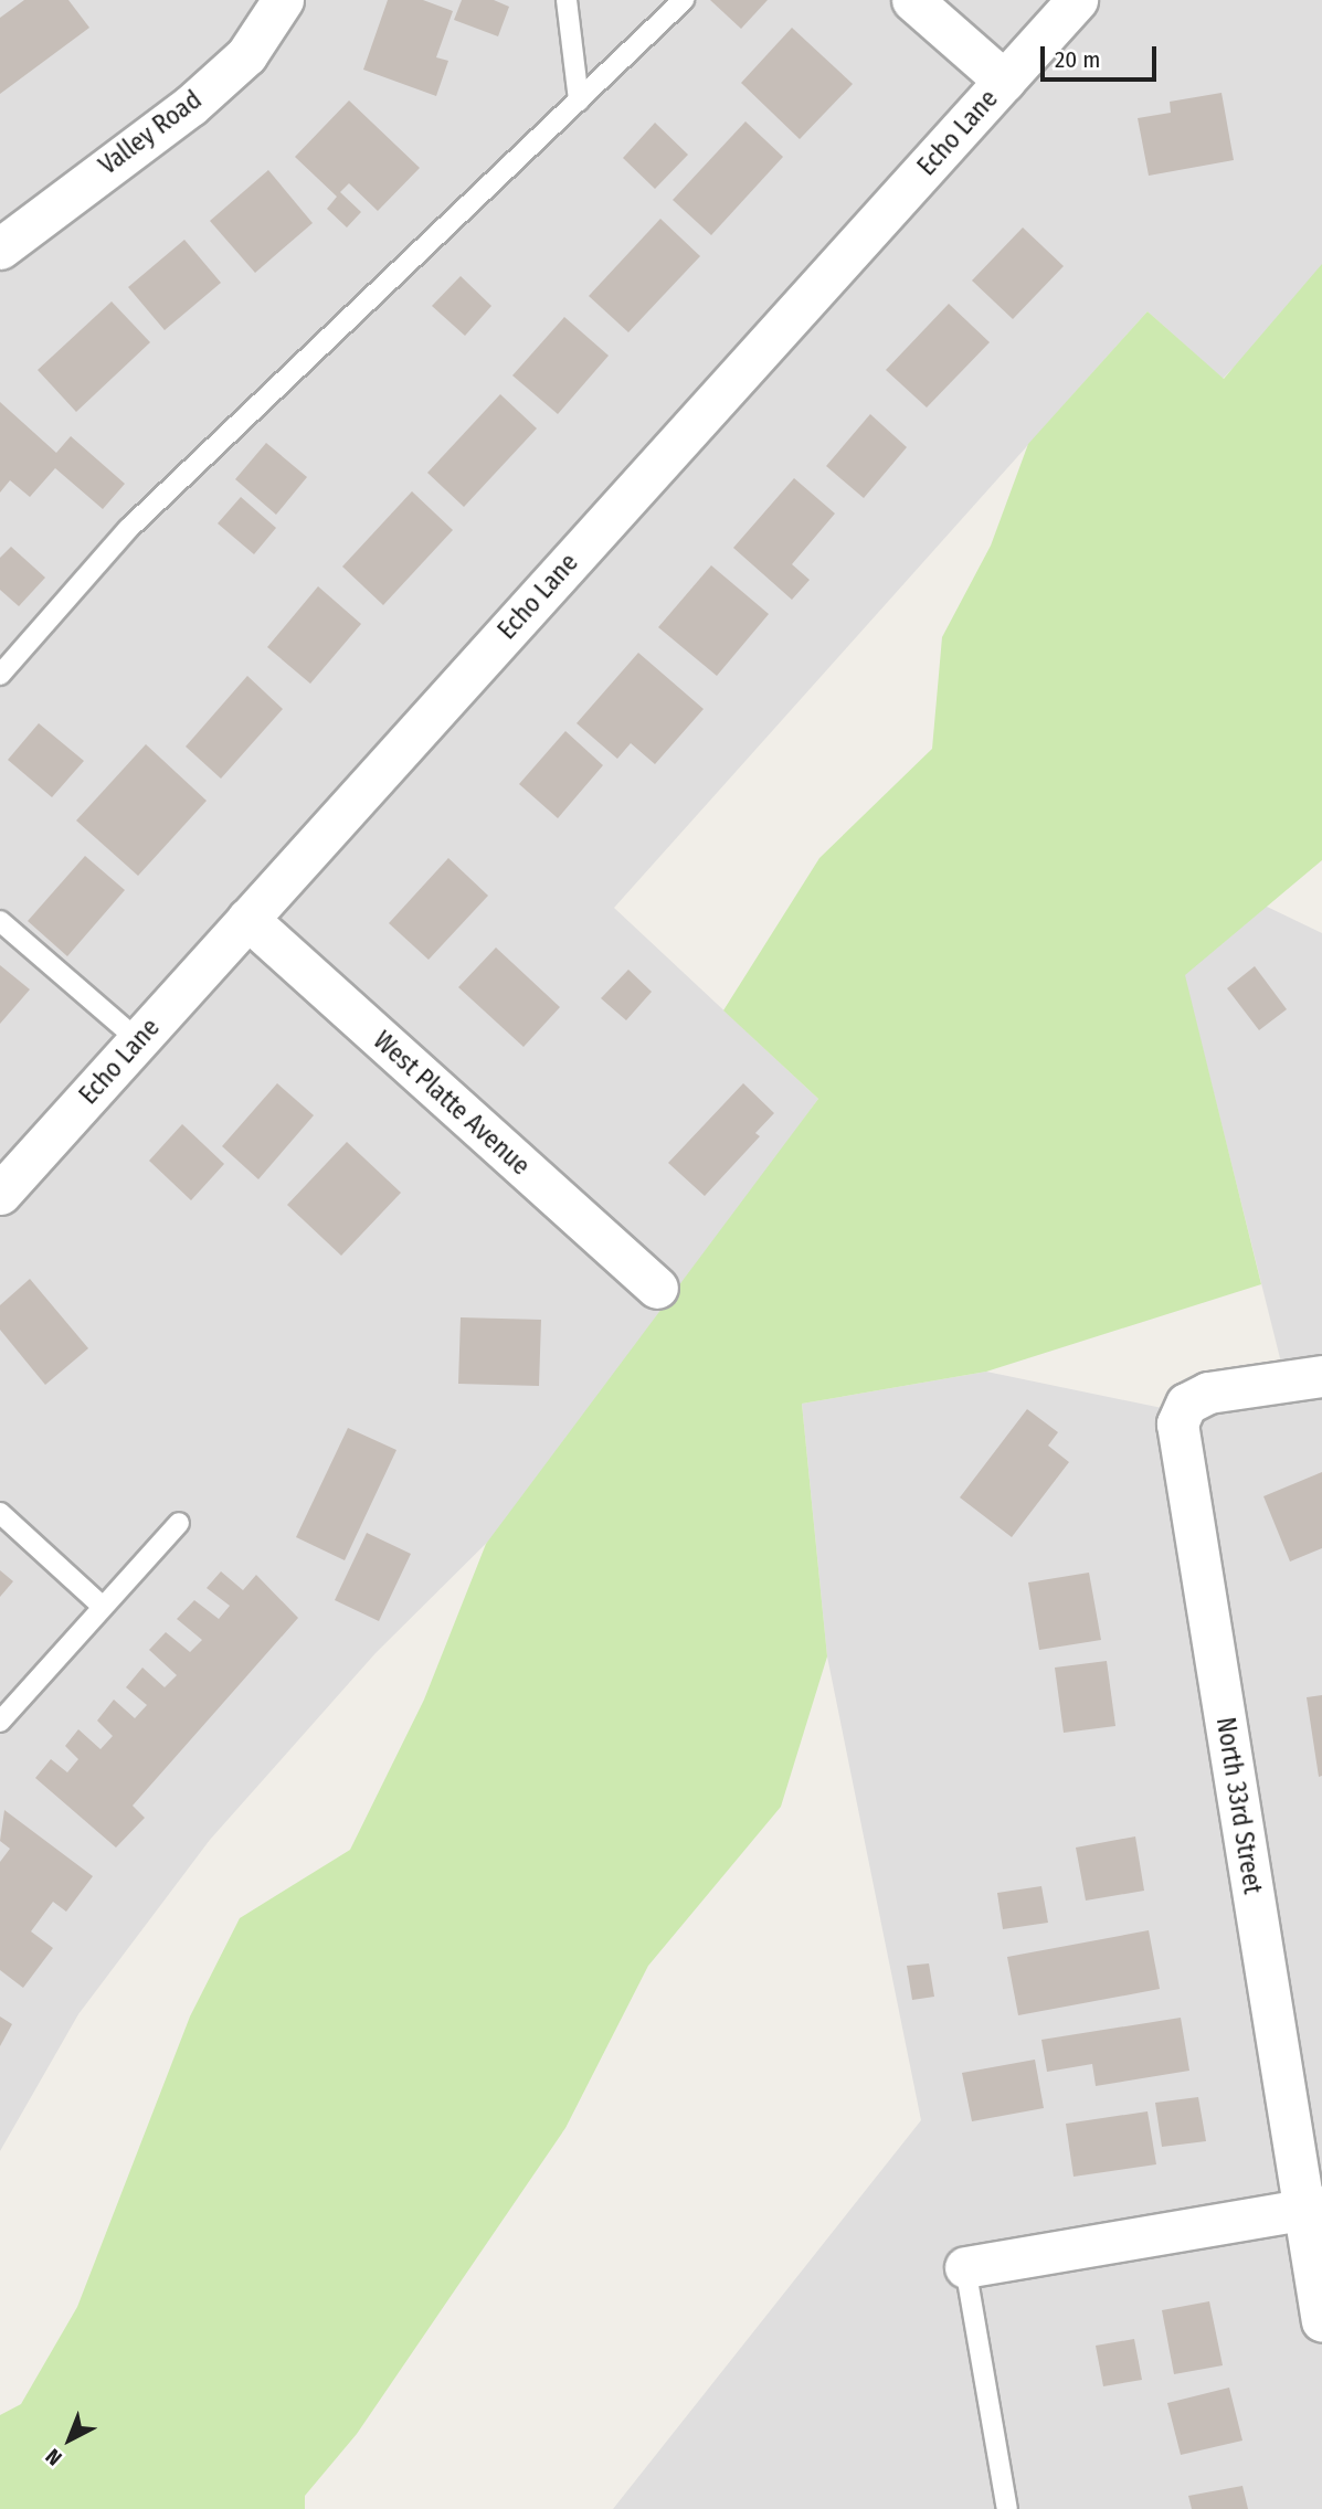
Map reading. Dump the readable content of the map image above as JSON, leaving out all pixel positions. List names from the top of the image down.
{
  "streets": {
    "street": [
      "Valley Road",
      "Echo Lane",
      "West Platte Avenue",
      "North 33rd Street"
    ]
  },
  "crossings": [
    ["Echo Lane", "West Platte Avenue"]
  ],
  "scale_bar": "20 m",
  "north": "bottom left"
}
